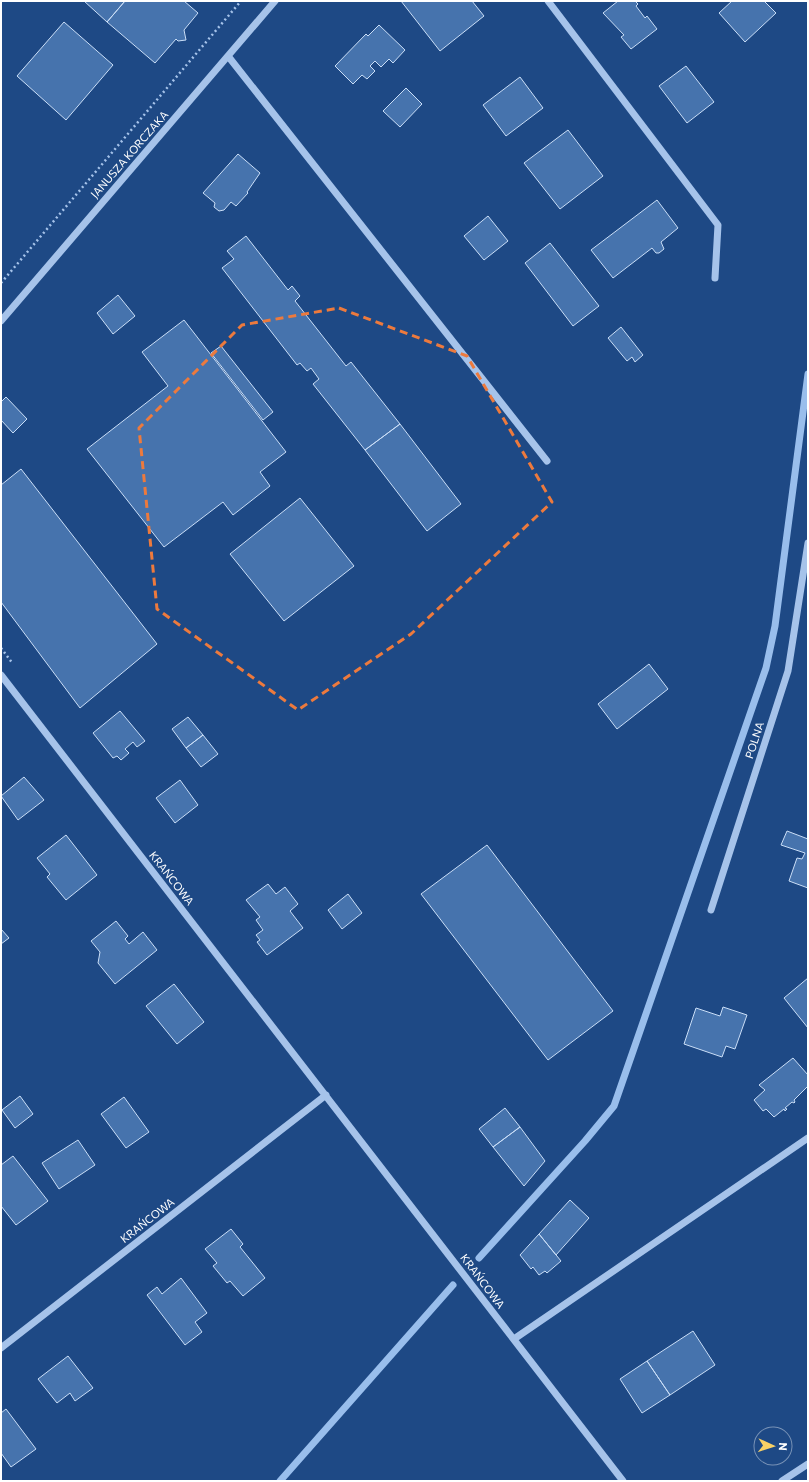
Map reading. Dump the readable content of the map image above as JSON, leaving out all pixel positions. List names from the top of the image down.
{
  "streets": {
    "street": ["JANUSZA KORCZAKA", "POLNA", "KRAŃCOWA"]
  },
  "north": "right"
}
